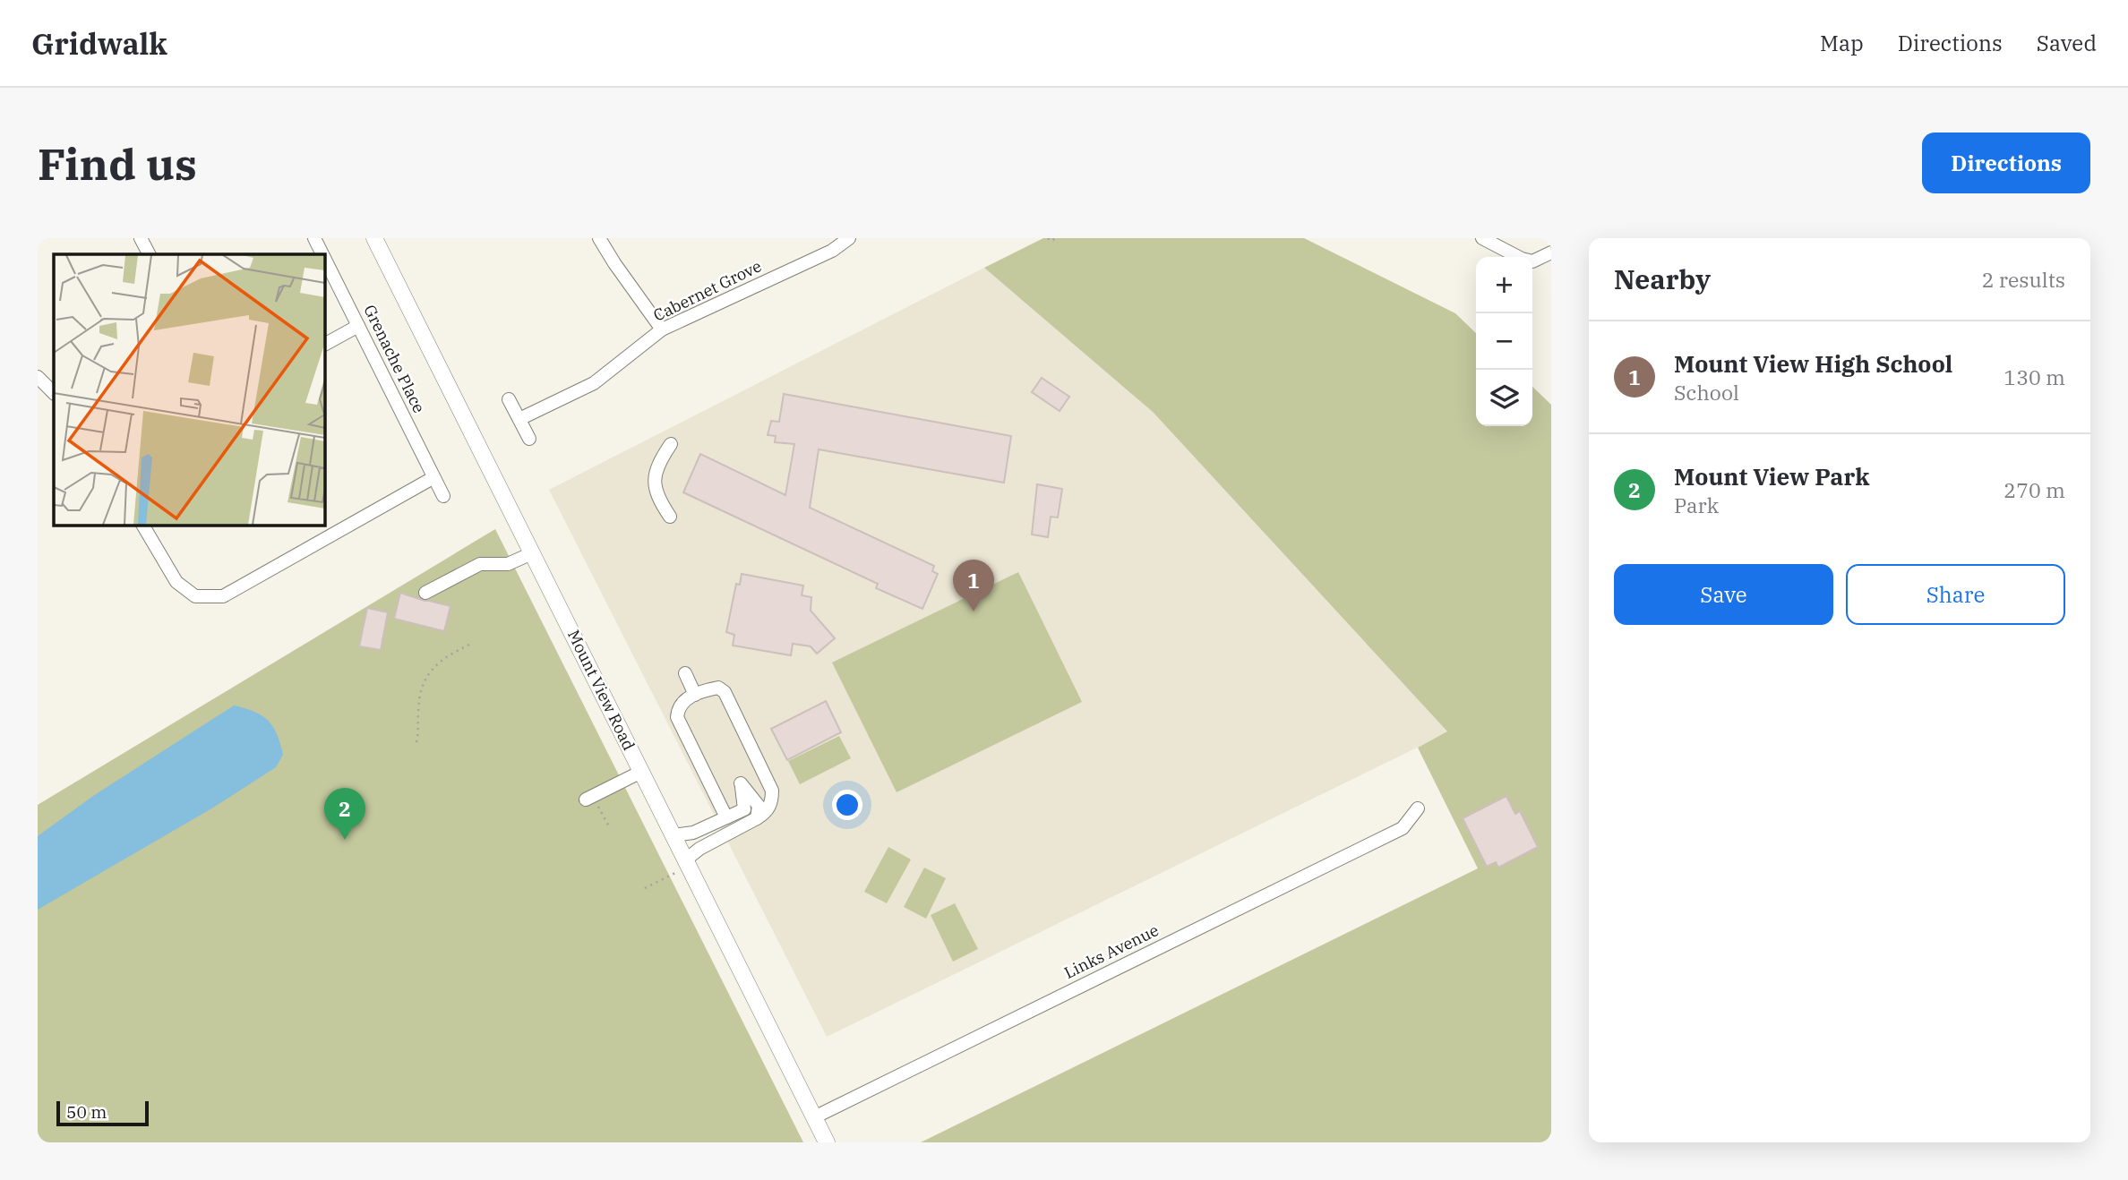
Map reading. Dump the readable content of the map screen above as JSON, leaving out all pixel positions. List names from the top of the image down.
{
  "streets": {
    "main road": ["Mount View Road"],
    "street": ["Cabernet Grove", "Grenache Place", "Links Avenue"]
  },
  "crossings": [
    ["Mount View Road", "Links Avenue"]
  ],
  "scale_bar": "50 m",
  "page": {
    "header": "Gridwalk",
    "nav": ["Map", "Directions", "Saved"],
    "buttons": [
      "Directions",
      ["Save", "Share"]
    ],
    "title": "Find us",
    "heading": ["Nearby", "2 results"],
    "map_buttons": ["+", "−"],
    "list": [
      {
        "mark": "1",
        "name": "Mount View High School",
        "note": "School",
        "value": "130 m"
      },
      {
        "mark": "2",
        "name": "Mount View Park",
        "note": "Park",
        "value": "270 m"
      }
    ],
    "pins": ["1", "2"],
    "scale": "50 m"
  }
}
